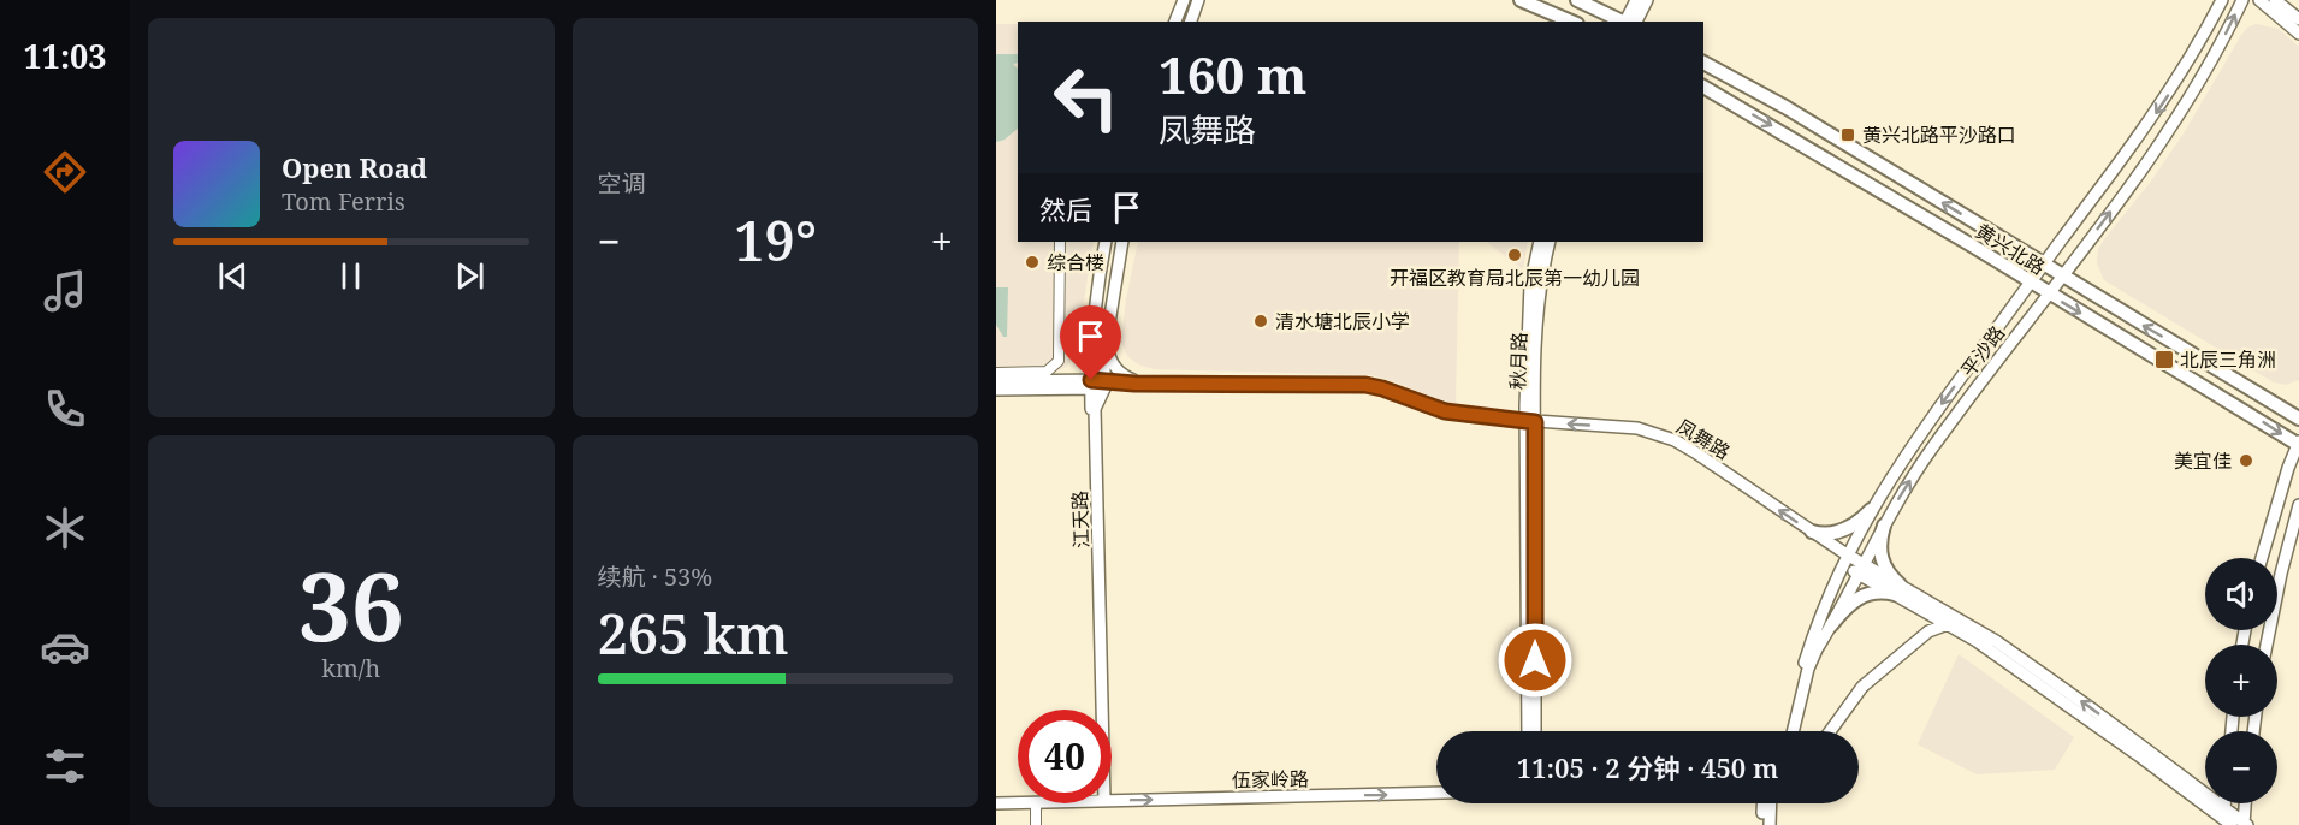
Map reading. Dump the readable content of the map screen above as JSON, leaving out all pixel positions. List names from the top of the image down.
{
  "streets": {
    "main road": ["黄兴北路"],
    "street": [
      "平沙路",
      "秋月路",
      "凤舞路",
      "江天路",
      "伍家岭路"
    ]
  },
  "crossings": [
    ["黄兴北路", "平沙路"],
    ["平沙路", "凤舞路"],
    ["秋月路", "凤舞路"],
    ["凤舞路", "江天路"]
  ],
  "one_way": ["伍家岭路"],
  "places": {
    "transit": ["黄兴北路平沙路口", "北辰三角洲"],
    "other": [
      "开福区教育局北辰第一幼儿园",
      "综合楼",
      "清水塘北辰小学",
      "美宜佳"
    ]
  },
  "page": {
    "tabs": "11:03",
    "tile": [
      "空调",
      ["36", "km/h"],
      ["续航 · 53%", "265 km"]
    ],
    "turn": ["160 m", "凤舞路"],
    "song": ["Open Road", "Tom Ferris"],
    "then": "然后",
    "heat": ["−", "19°", "+"],
    "map_buttons": ["+", "−"],
    "limit": "40",
    "trip": "11:05 · 2 分钟 · 450 m"
  }
}
